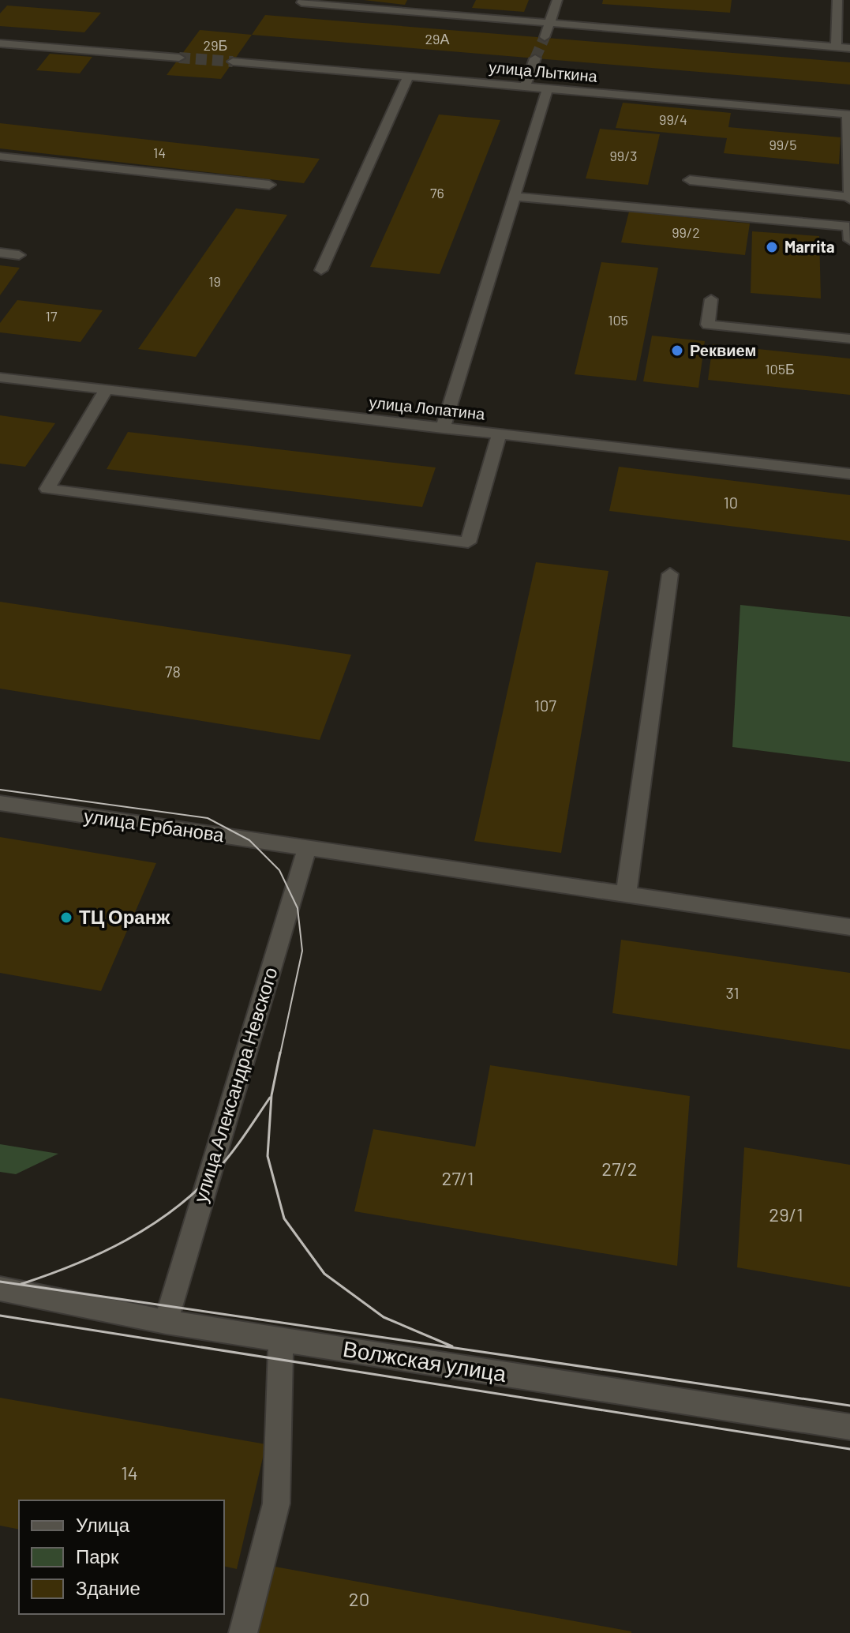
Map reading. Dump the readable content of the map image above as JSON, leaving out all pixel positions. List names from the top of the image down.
{
  "streets": {
    "street": [
      "улица Лыткина",
      "улица Лопатина",
      "улица Ербанова",
      "улица Александра Невского",
      "Волжская улица"
    ]
  },
  "crossings": [
    ["улица Ербанова", "улица Александра Невского"],
    ["улица Александра Невского", "Волжская улица"]
  ],
  "places": ["Marrita", "Реквием", "ТЦ Оранж"],
  "house_numbers": [
    "29А",
    "29Б",
    "99/4",
    "99/5",
    "14",
    "99/3",
    "76",
    "99/2",
    "19",
    "17",
    "105",
    "105Б",
    "10",
    "78",
    "107",
    "31",
    "27/2",
    "27/1",
    "29/1",
    "14",
    "20"
  ],
  "legend": ["Улица", "Парк", "Здание"]
}
